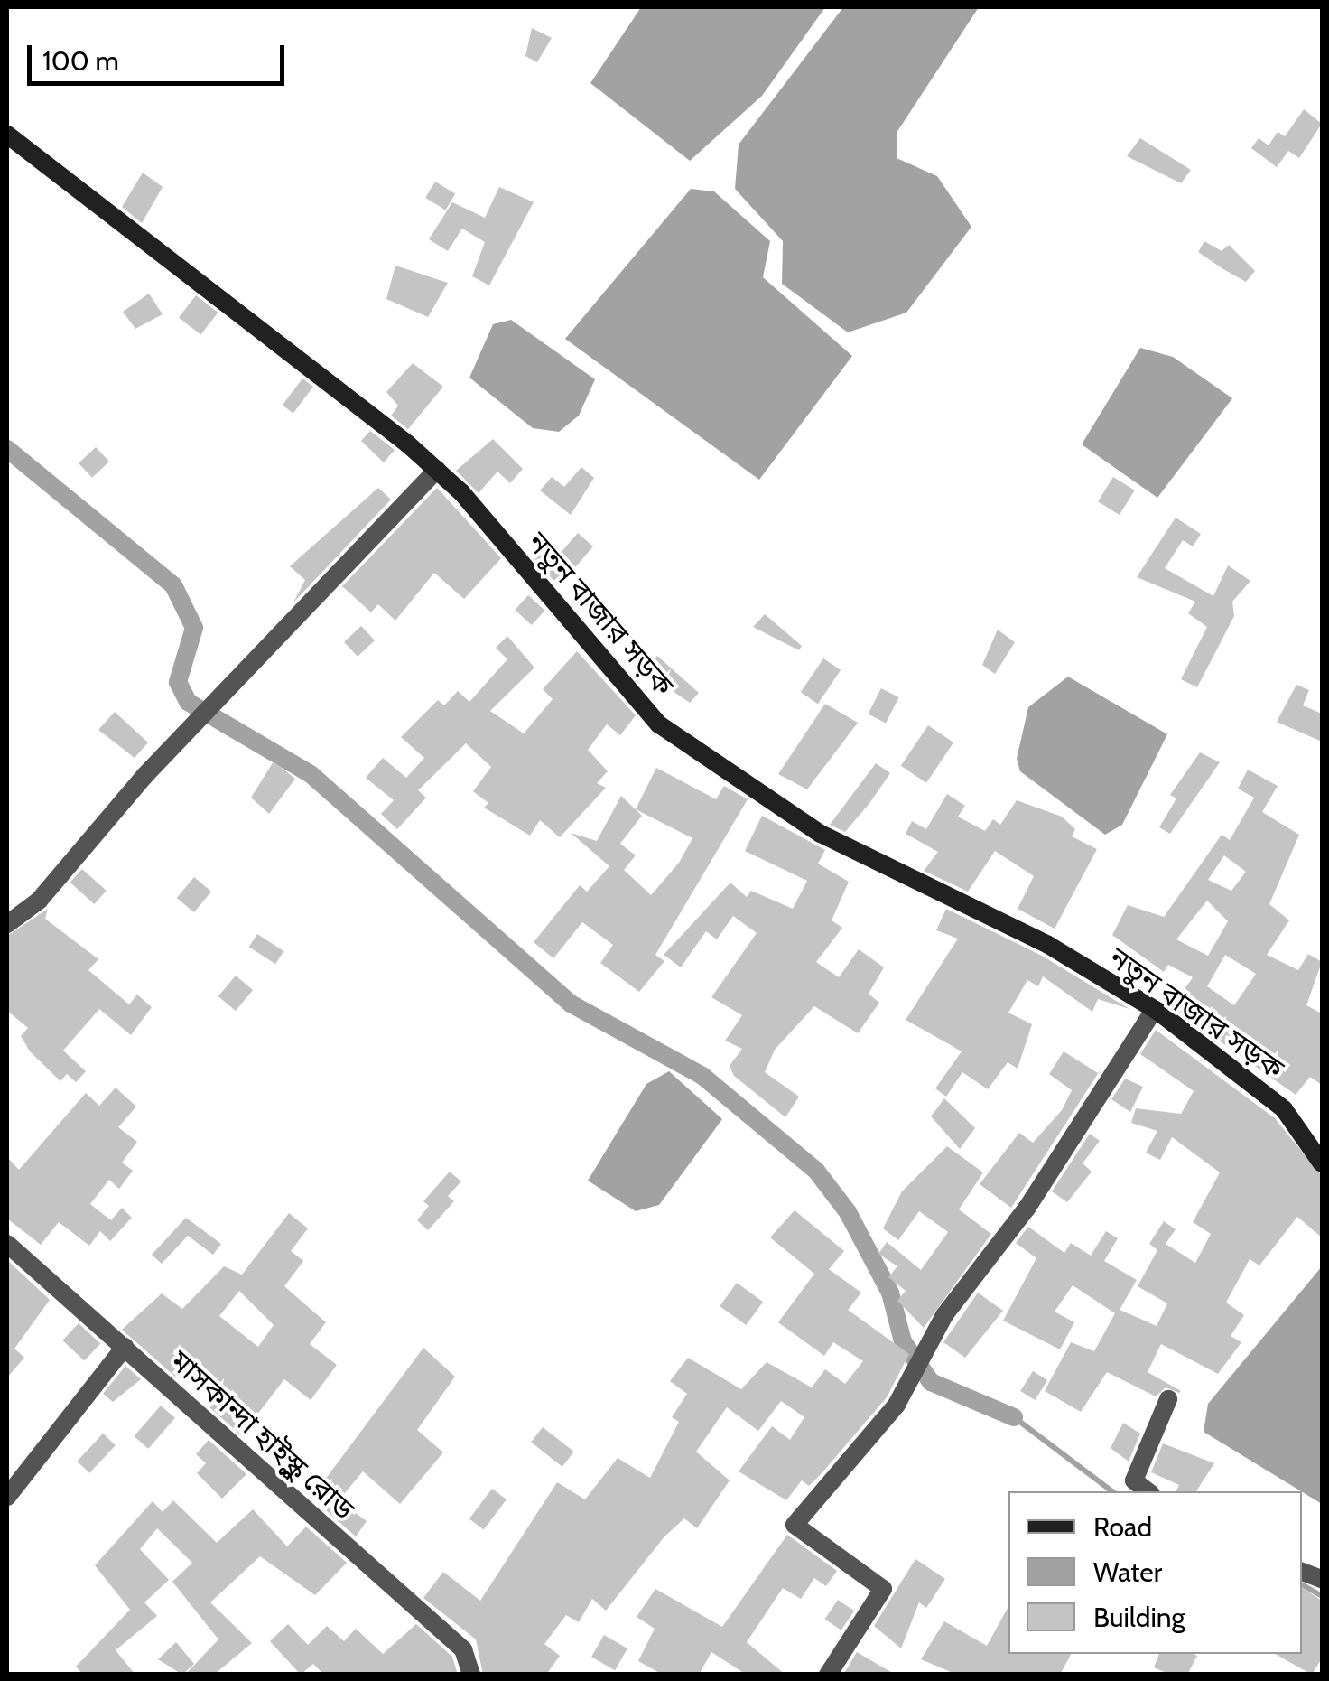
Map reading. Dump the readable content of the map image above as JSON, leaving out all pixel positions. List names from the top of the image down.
{
  "streets": {
    "street": ["নতুন বাজার সড়ক", "মাসকান্দা হাইস্কুল রোড"]
  },
  "legend": ["Road", "Water", "Building"],
  "scale_bar": "100 m"
}
